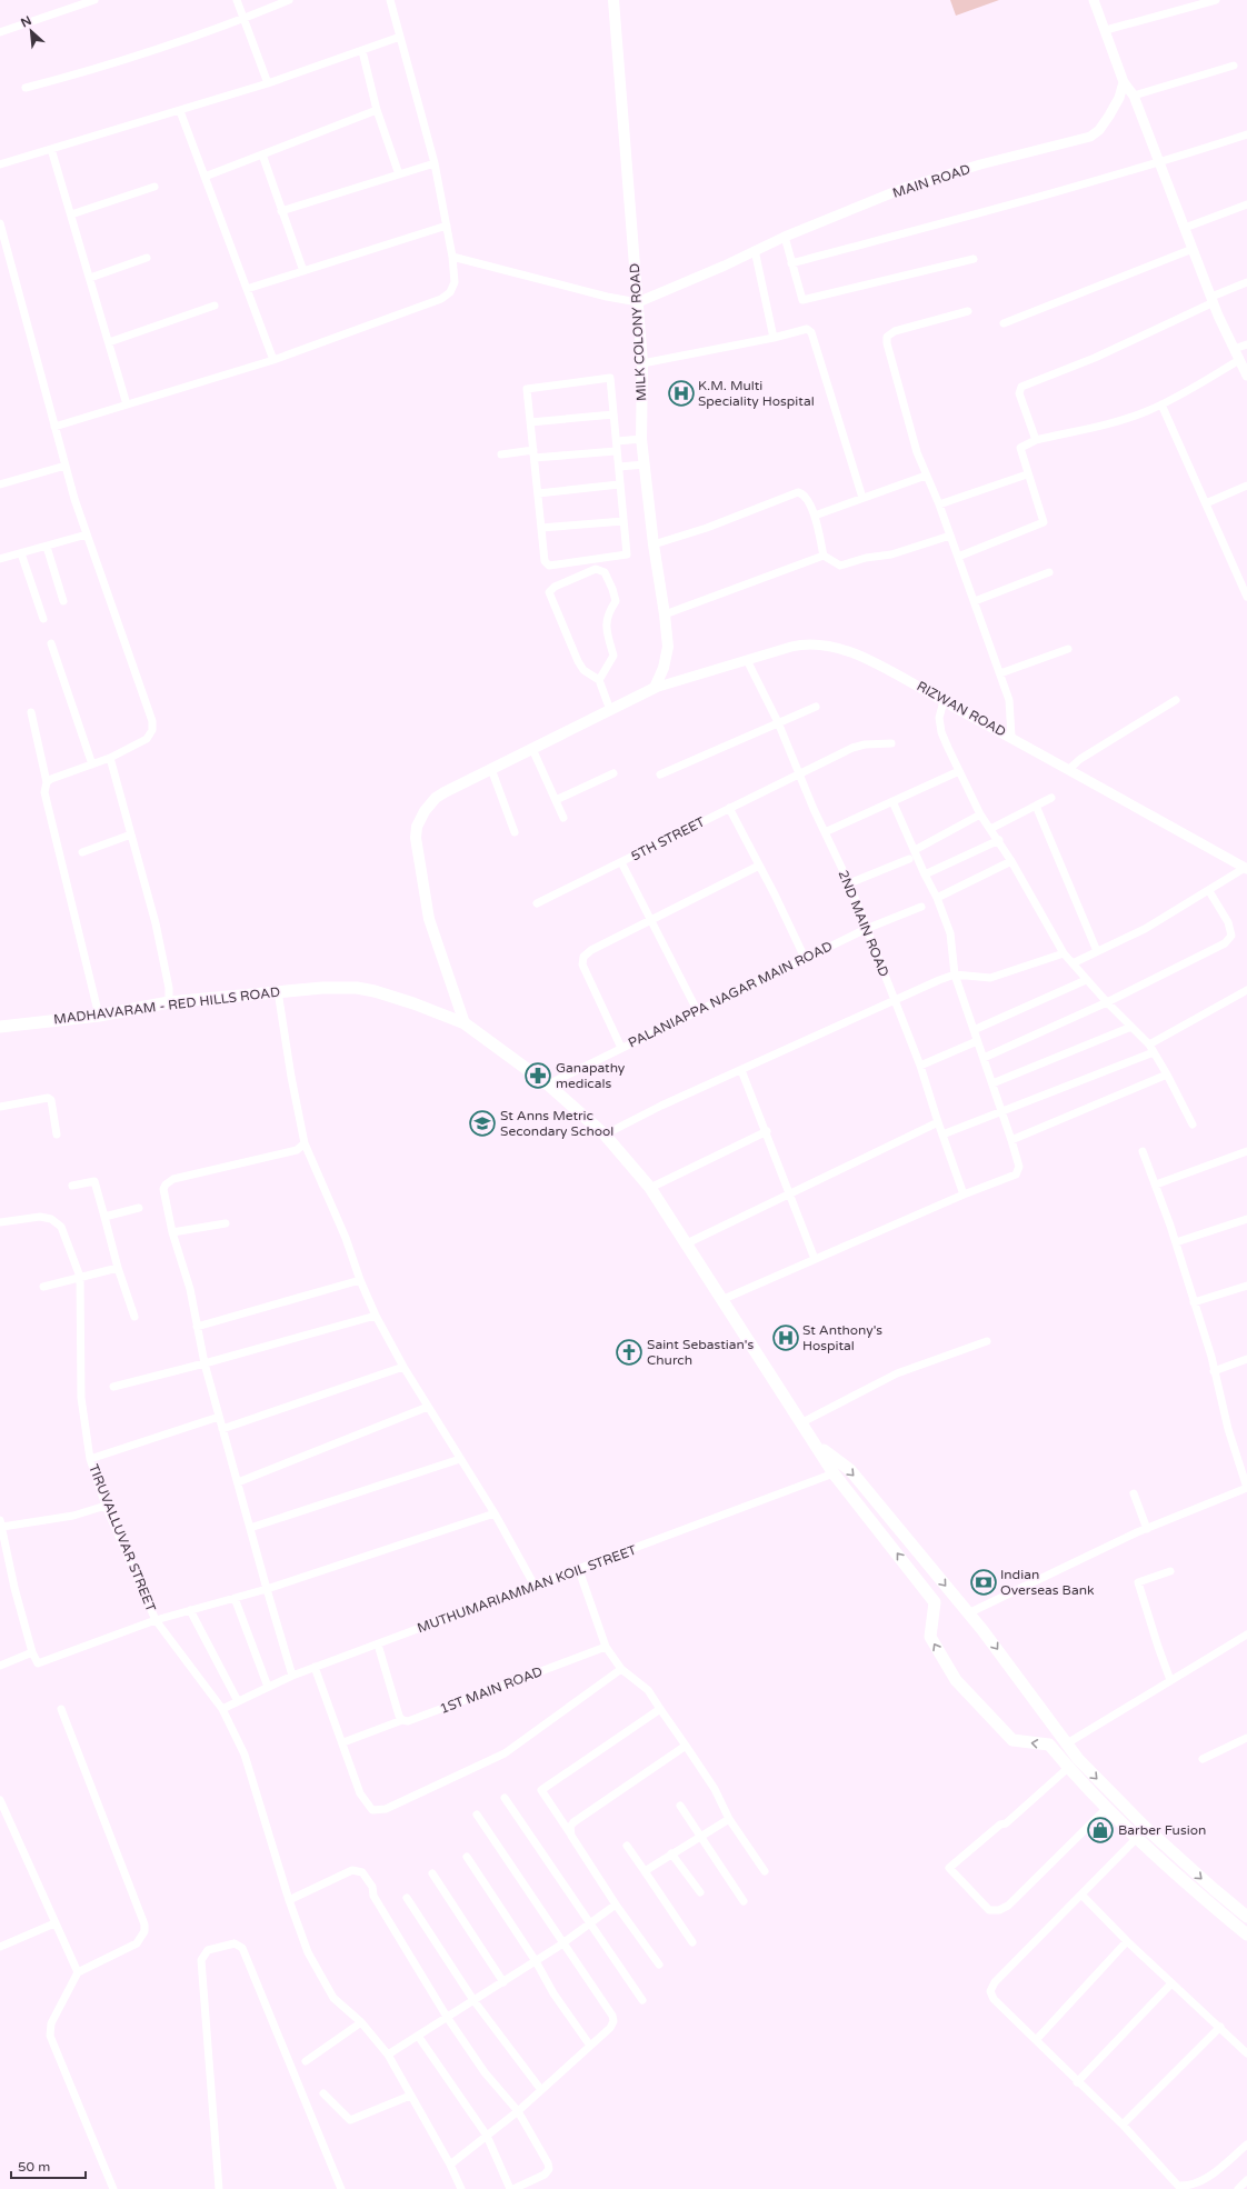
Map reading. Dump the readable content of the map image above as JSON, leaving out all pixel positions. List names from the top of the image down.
{
  "streets": {
    "main road": ["MILK COLONY ROAD", "MADHAVARAM - RED HILLS ROAD"],
    "street": [
      "MAIN ROAD",
      "RIZWAN ROAD",
      "5TH STREET",
      "2ND MAIN ROAD",
      "PALANIAPPA NAGAR MAIN ROAD",
      "TIRUVALLUVAR STREET",
      "MUTHUMARIAMMAN KOIL STREET",
      "1ST MAIN ROAD"
    ]
  },
  "crossings": [
    ["MAIN ROAD", "MILK COLONY ROAD"],
    ["MILK COLONY ROAD", "RIZWAN ROAD"],
    ["RIZWAN ROAD", "2ND MAIN ROAD"],
    ["5TH STREET", "2ND MAIN ROAD"],
    ["2ND MAIN ROAD", "PALANIAPPA NAGAR MAIN ROAD"],
    ["PALANIAPPA NAGAR MAIN ROAD", "MADHAVARAM - RED HILLS ROAD"],
    ["MADHAVARAM - RED HILLS ROAD", "MUTHUMARIAMMAN KOIL STREET"],
    ["TIRUVALLUVAR STREET", "MUTHUMARIAMMAN KOIL STREET"]
  ],
  "places": {
    "hospital": ["K.M. Multi Speciality Hospital", "St Anthony's Hospital"],
    "pharmacy": ["Ganapathy medicals"],
    "school or university": ["St Anns Metric Secondary School"],
    "church": ["Saint Sebastian's Church"],
    "bank": ["Indian Overseas Bank"],
    "shop": ["Barber Fusion"]
  },
  "scale_bar": "50 m",
  "north": "top left"
}
